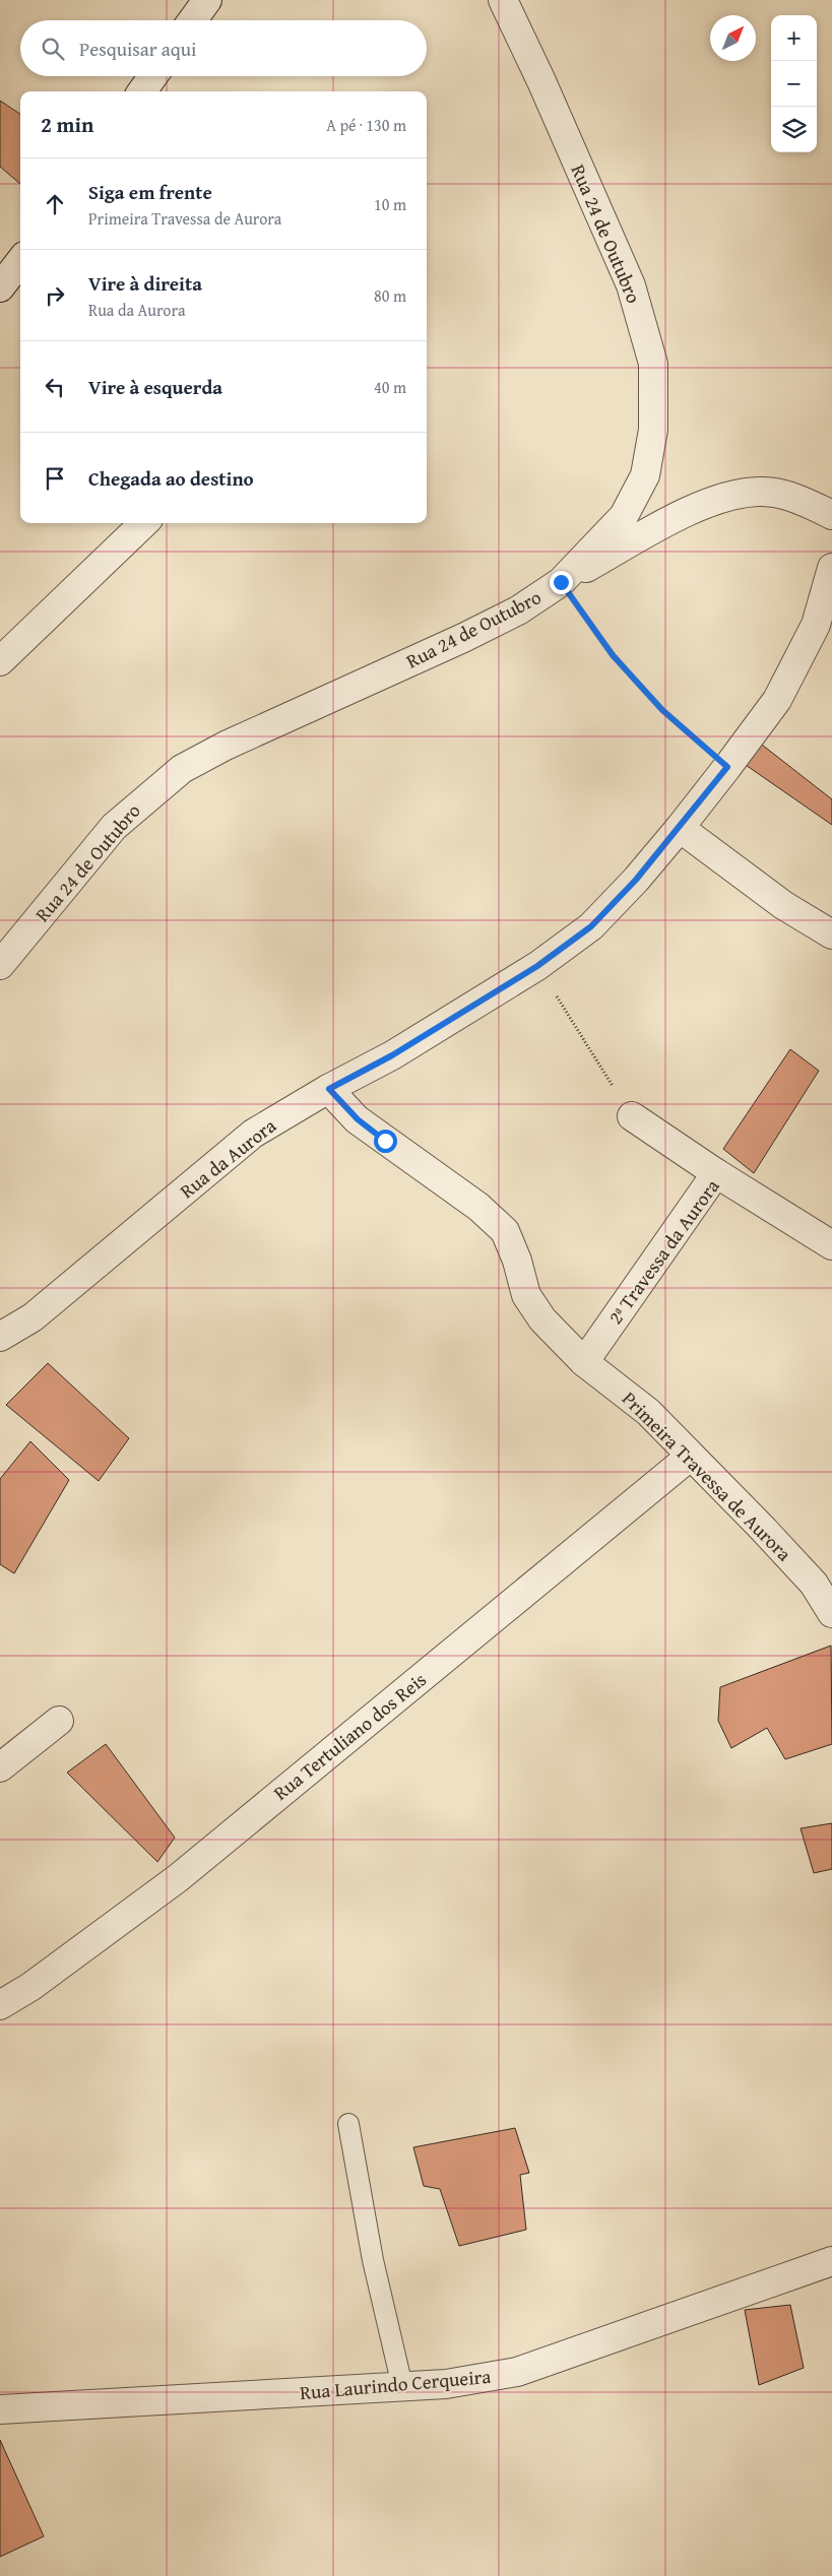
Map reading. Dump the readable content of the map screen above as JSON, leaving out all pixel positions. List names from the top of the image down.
{
  "streets": {
    "street": [
      "Rua 24 de Outubro",
      "Rua da Aurora",
      "2ª Travessa da Aurora",
      "Primeira Travessa de Aurora",
      "Rua Tertuliano dos Reis",
      "Rua Laurindo Cerqueira"
    ]
  },
  "crossings": [
    ["Rua da Aurora", "Primeira Travessa de Aurora"],
    ["2ª Travessa da Aurora", "Primeira Travessa de Aurora"],
    ["Primeira Travessa de Aurora", "Rua Tertuliano dos Reis"]
  ],
  "north": "top right",
  "page": {
    "map_buttons": ["+", "−"],
    "search": "Pesquisar aqui",
    "heading": ["2 min", "A pé · 130 m"],
    "list": [
      ["Siga em frente", "Primeira Travessa de Aurora", "10 m"],
      ["Vire à direita", "Rua da Aurora", "80 m"],
      ["Vire à esquerda", "40 m"],
      "Chegada ao destino"
    ]
  }
}
